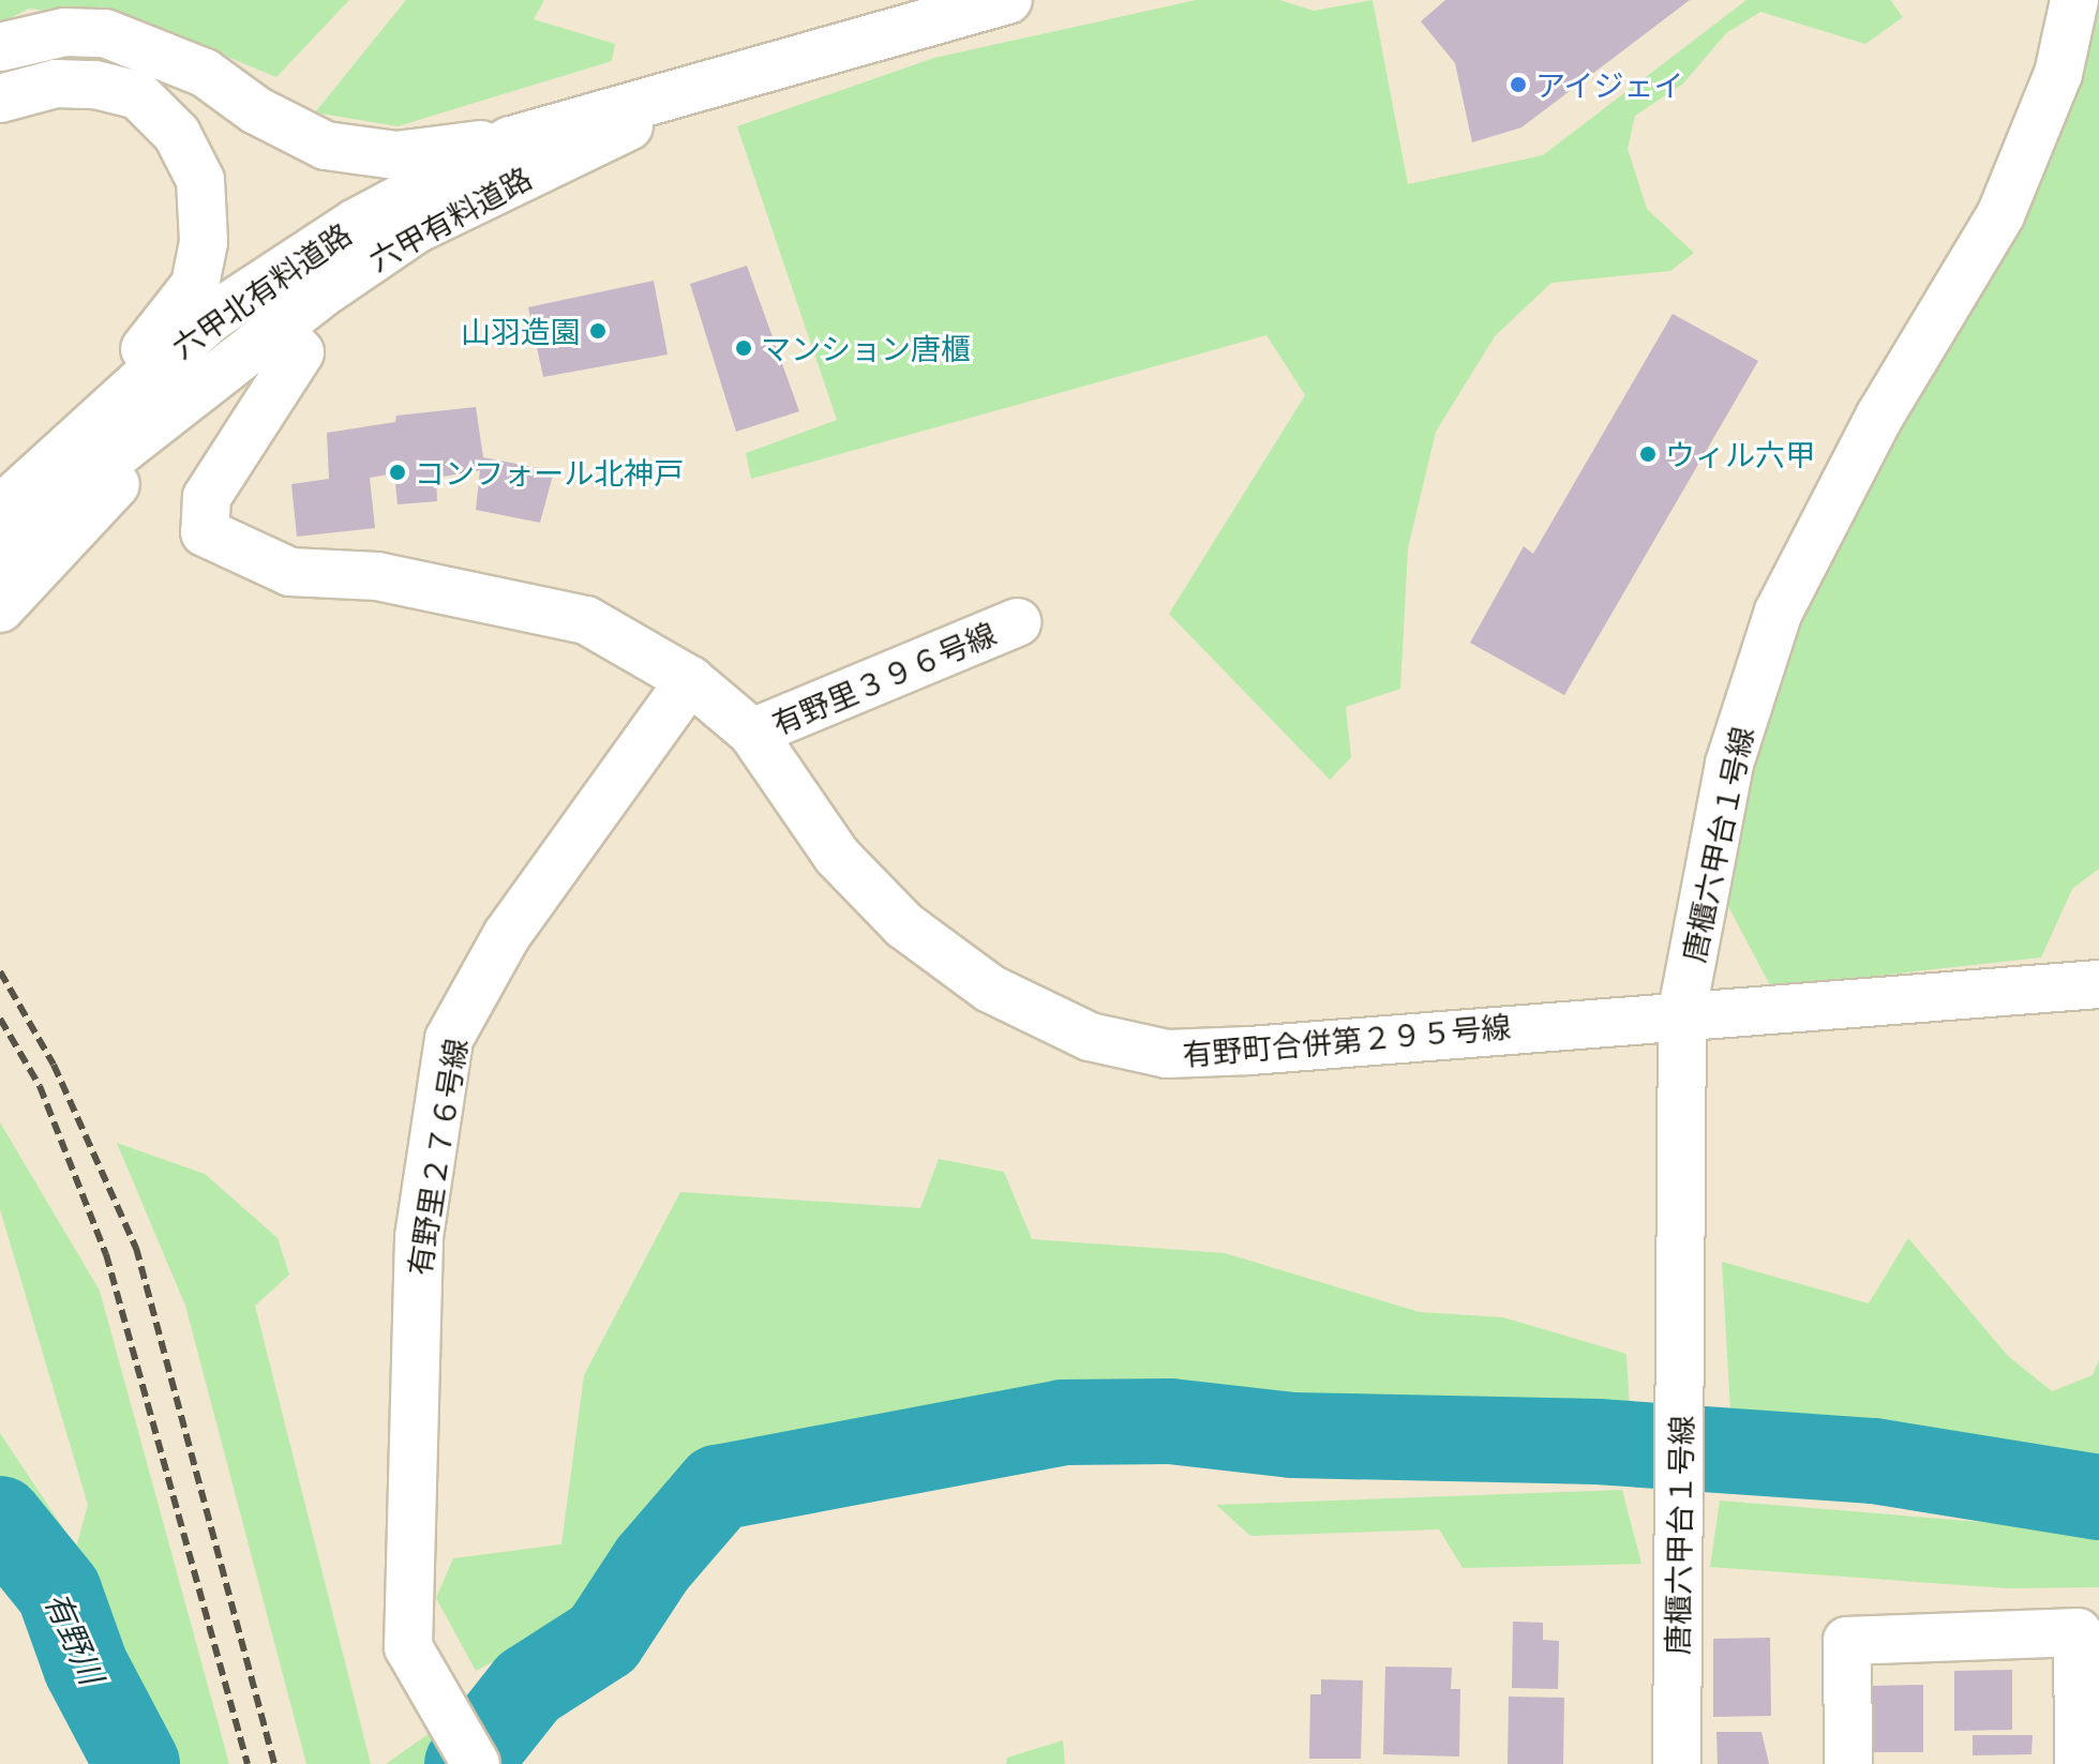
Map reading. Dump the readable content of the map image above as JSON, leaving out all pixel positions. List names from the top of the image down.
{
  "streets": {
    "street": [
      "六甲有料道路",
      "六甲北有料道路",
      "有野里３９６号線",
      "唐櫃六甲台１号線",
      "有野町合併第２９５号線",
      "有野里２７６号線"
    ]
  },
  "crossings": [
    ["六甲有料道路", "六甲北有料道路"],
    ["六甲有料道路", "有野町合併第２９５号線"],
    ["有野里３９６号線", "有野町合併第２９５号線"],
    ["唐櫃六甲台１号線", "有野町合併第２９５号線"],
    ["有野町合併第２９５号線", "有野里２７６号線"]
  ],
  "water": ["有野川"],
  "places": [
    "アイジェイ",
    "山羽造園",
    "マンション唐櫃",
    "ウィル六甲",
    "コンフォール北神戸"
  ]
}
